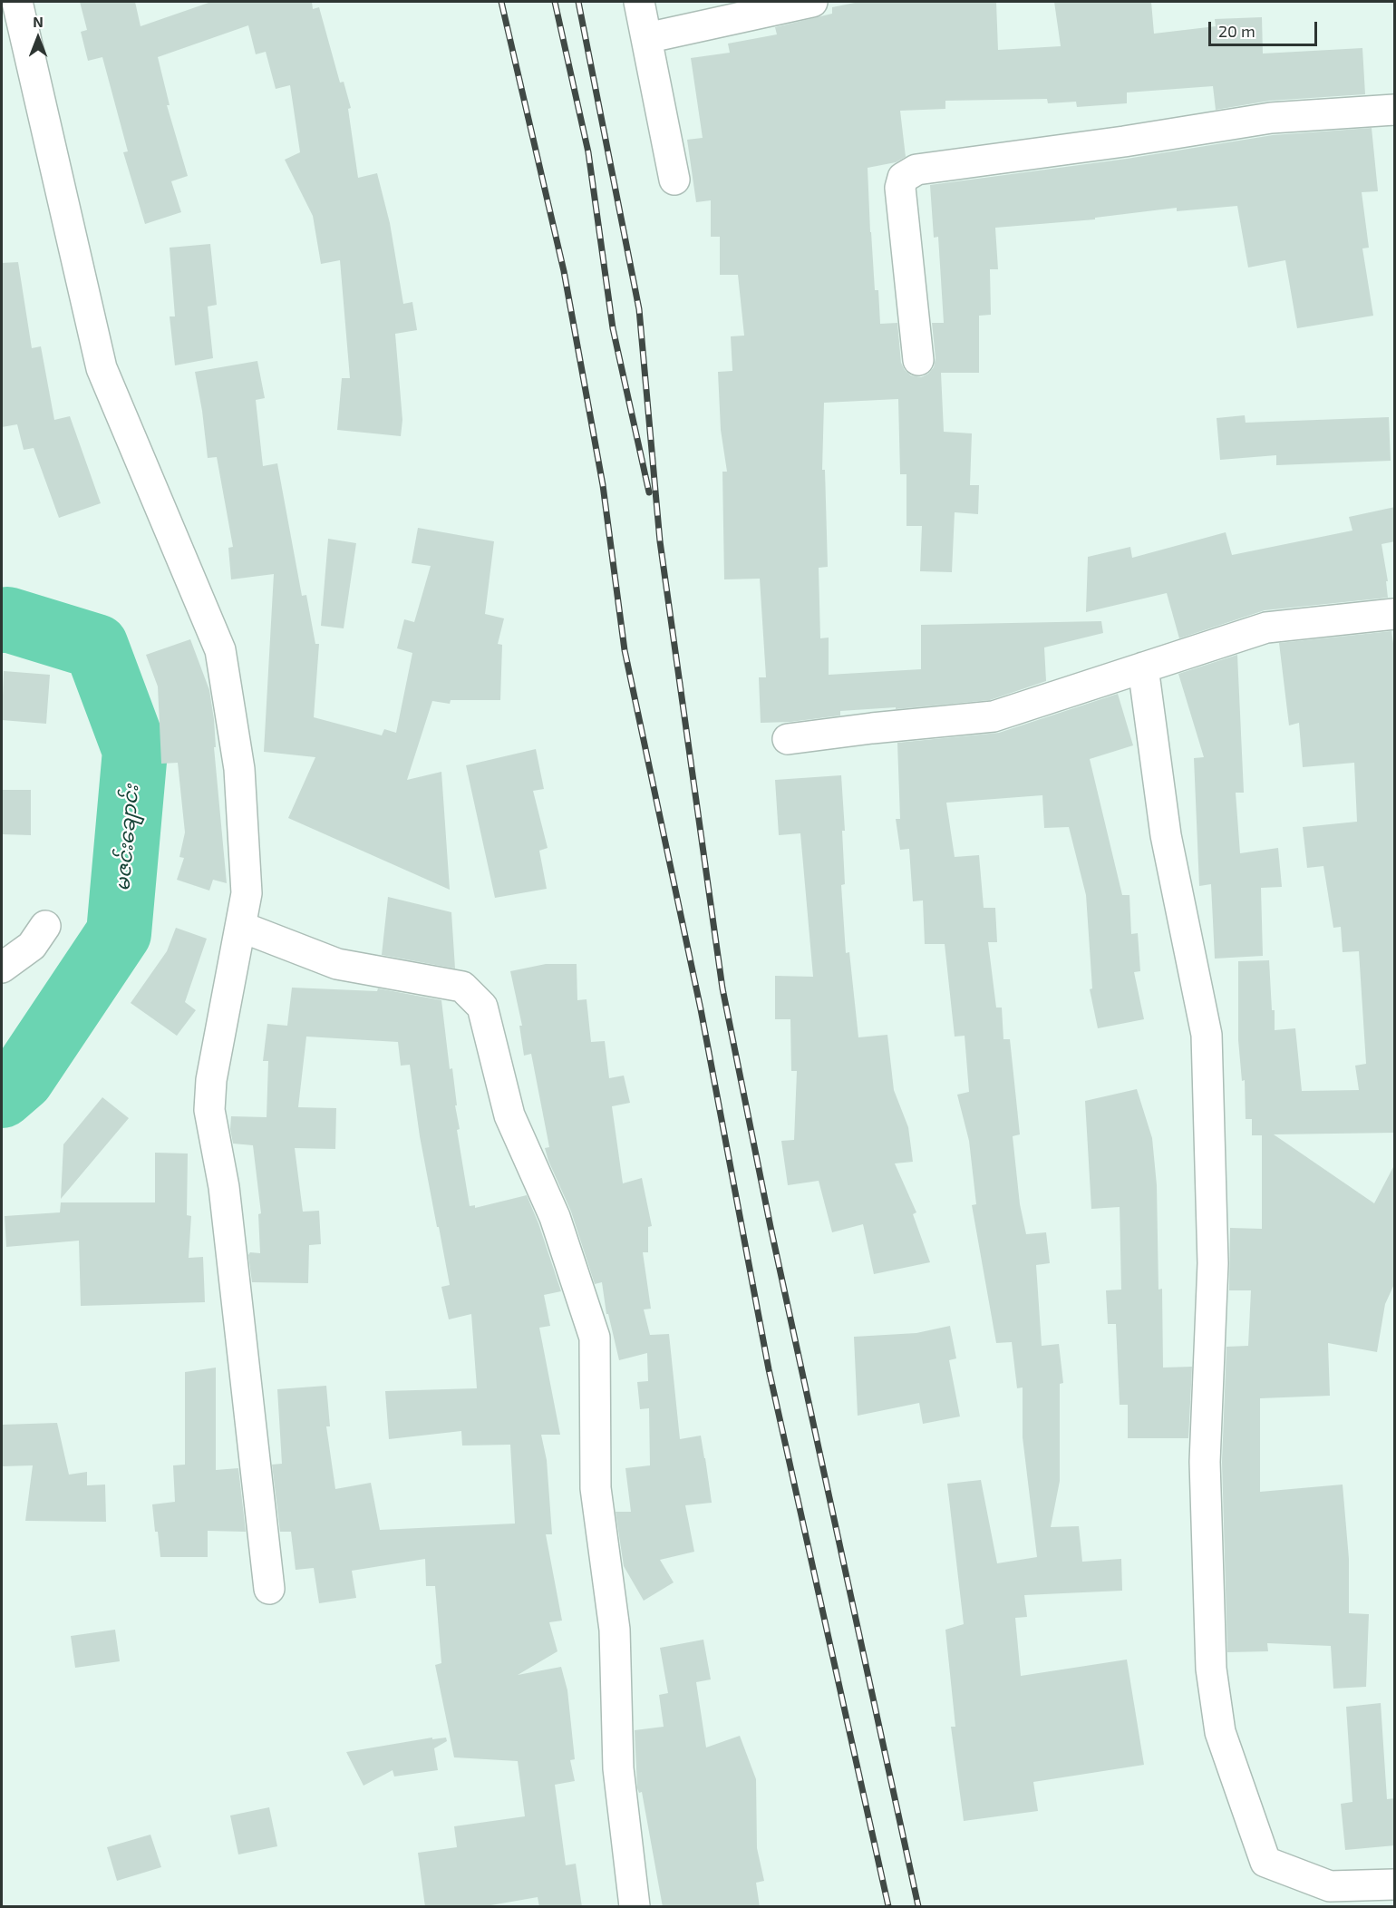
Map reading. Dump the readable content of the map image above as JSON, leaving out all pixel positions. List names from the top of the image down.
{
  "water": ["မဇင်းချောင်း"],
  "scale_bar": "20 m",
  "north": "top"
}
